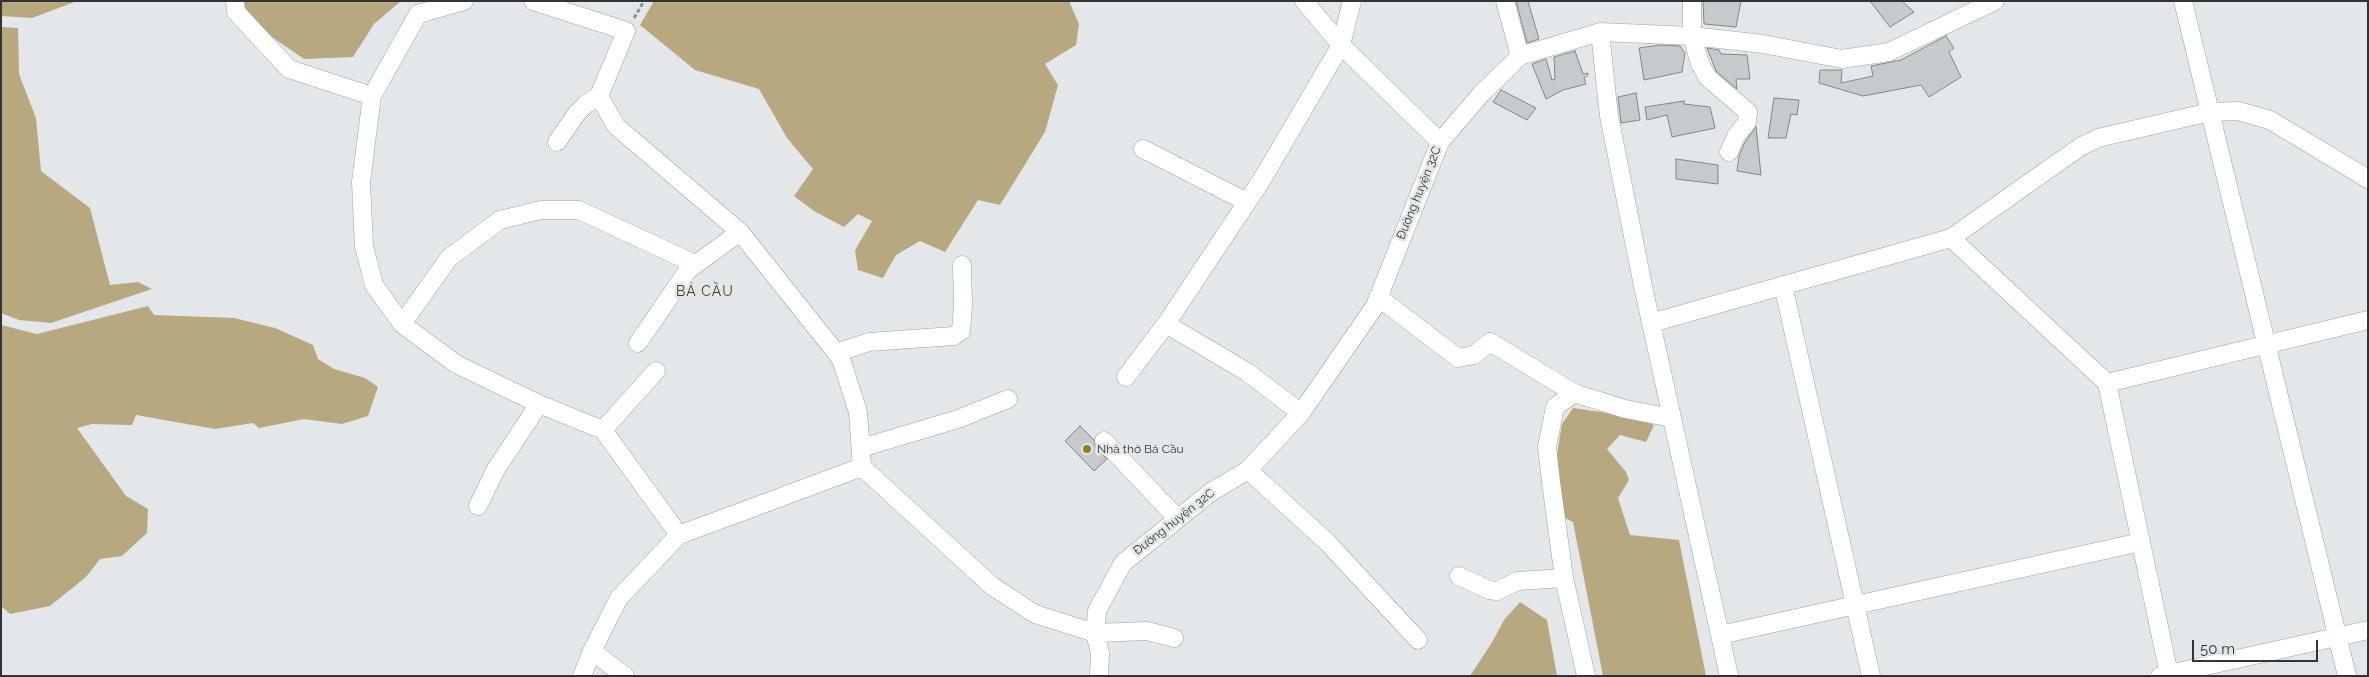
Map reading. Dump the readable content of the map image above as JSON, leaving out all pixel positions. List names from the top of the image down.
{
  "streets": {
    "street": ["Đường huyện 32C"]
  },
  "districts": ["BÁ CẦU"],
  "places": ["Nhà thờ Bá Cầu"],
  "scale_bar": "50 m"
}
